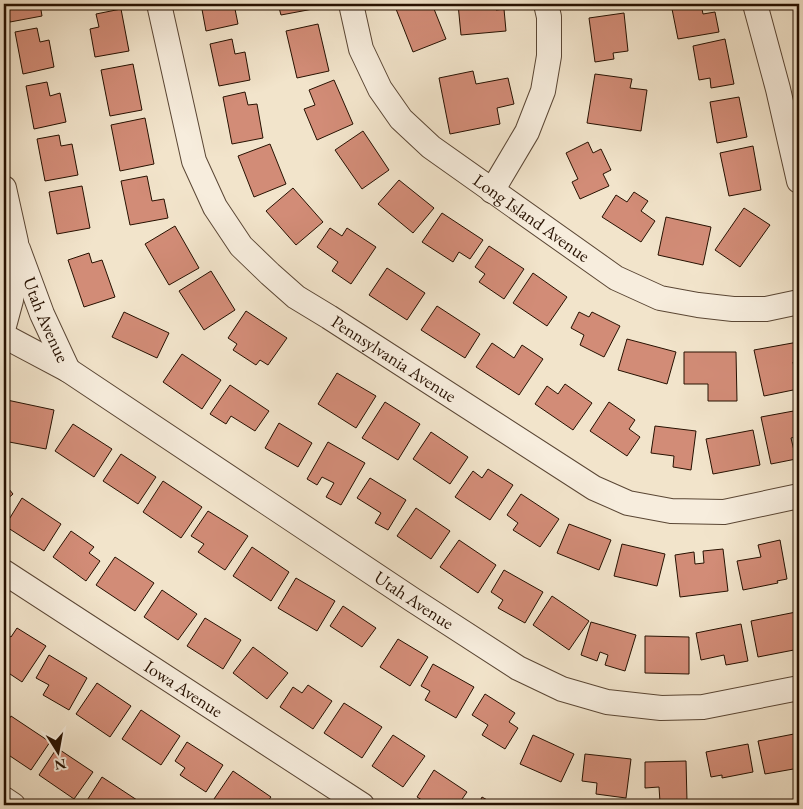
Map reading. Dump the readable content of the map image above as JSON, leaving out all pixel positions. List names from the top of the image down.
{
  "streets": {
    "street": [
      "Long Island Avenue",
      "Utah Avenue",
      "Pennsylvania Avenue",
      "Iowa Avenue"
    ]
  },
  "north": "bottom"
}
